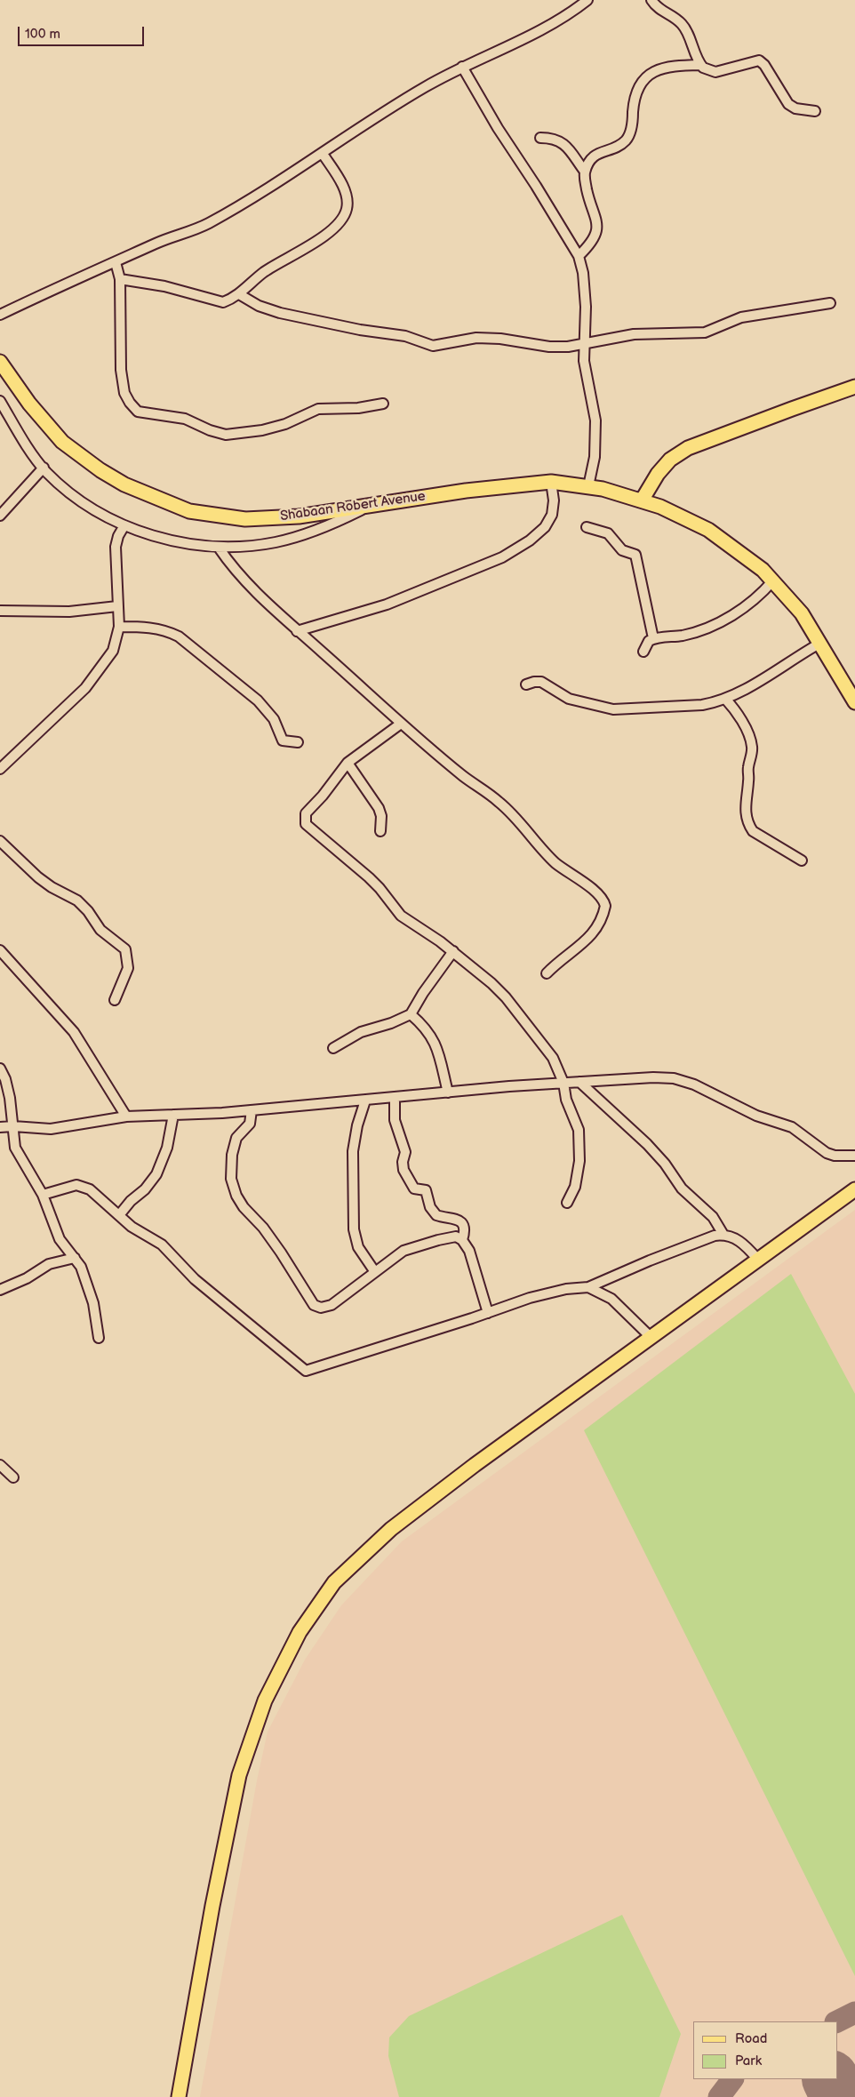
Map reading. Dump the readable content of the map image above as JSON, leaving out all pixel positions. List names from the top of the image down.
{
  "streets": {
    "main road": ["Shabaan Robert Avenue"]
  },
  "legend": ["Road", "Park"],
  "scale_bar": "100 m"
}
